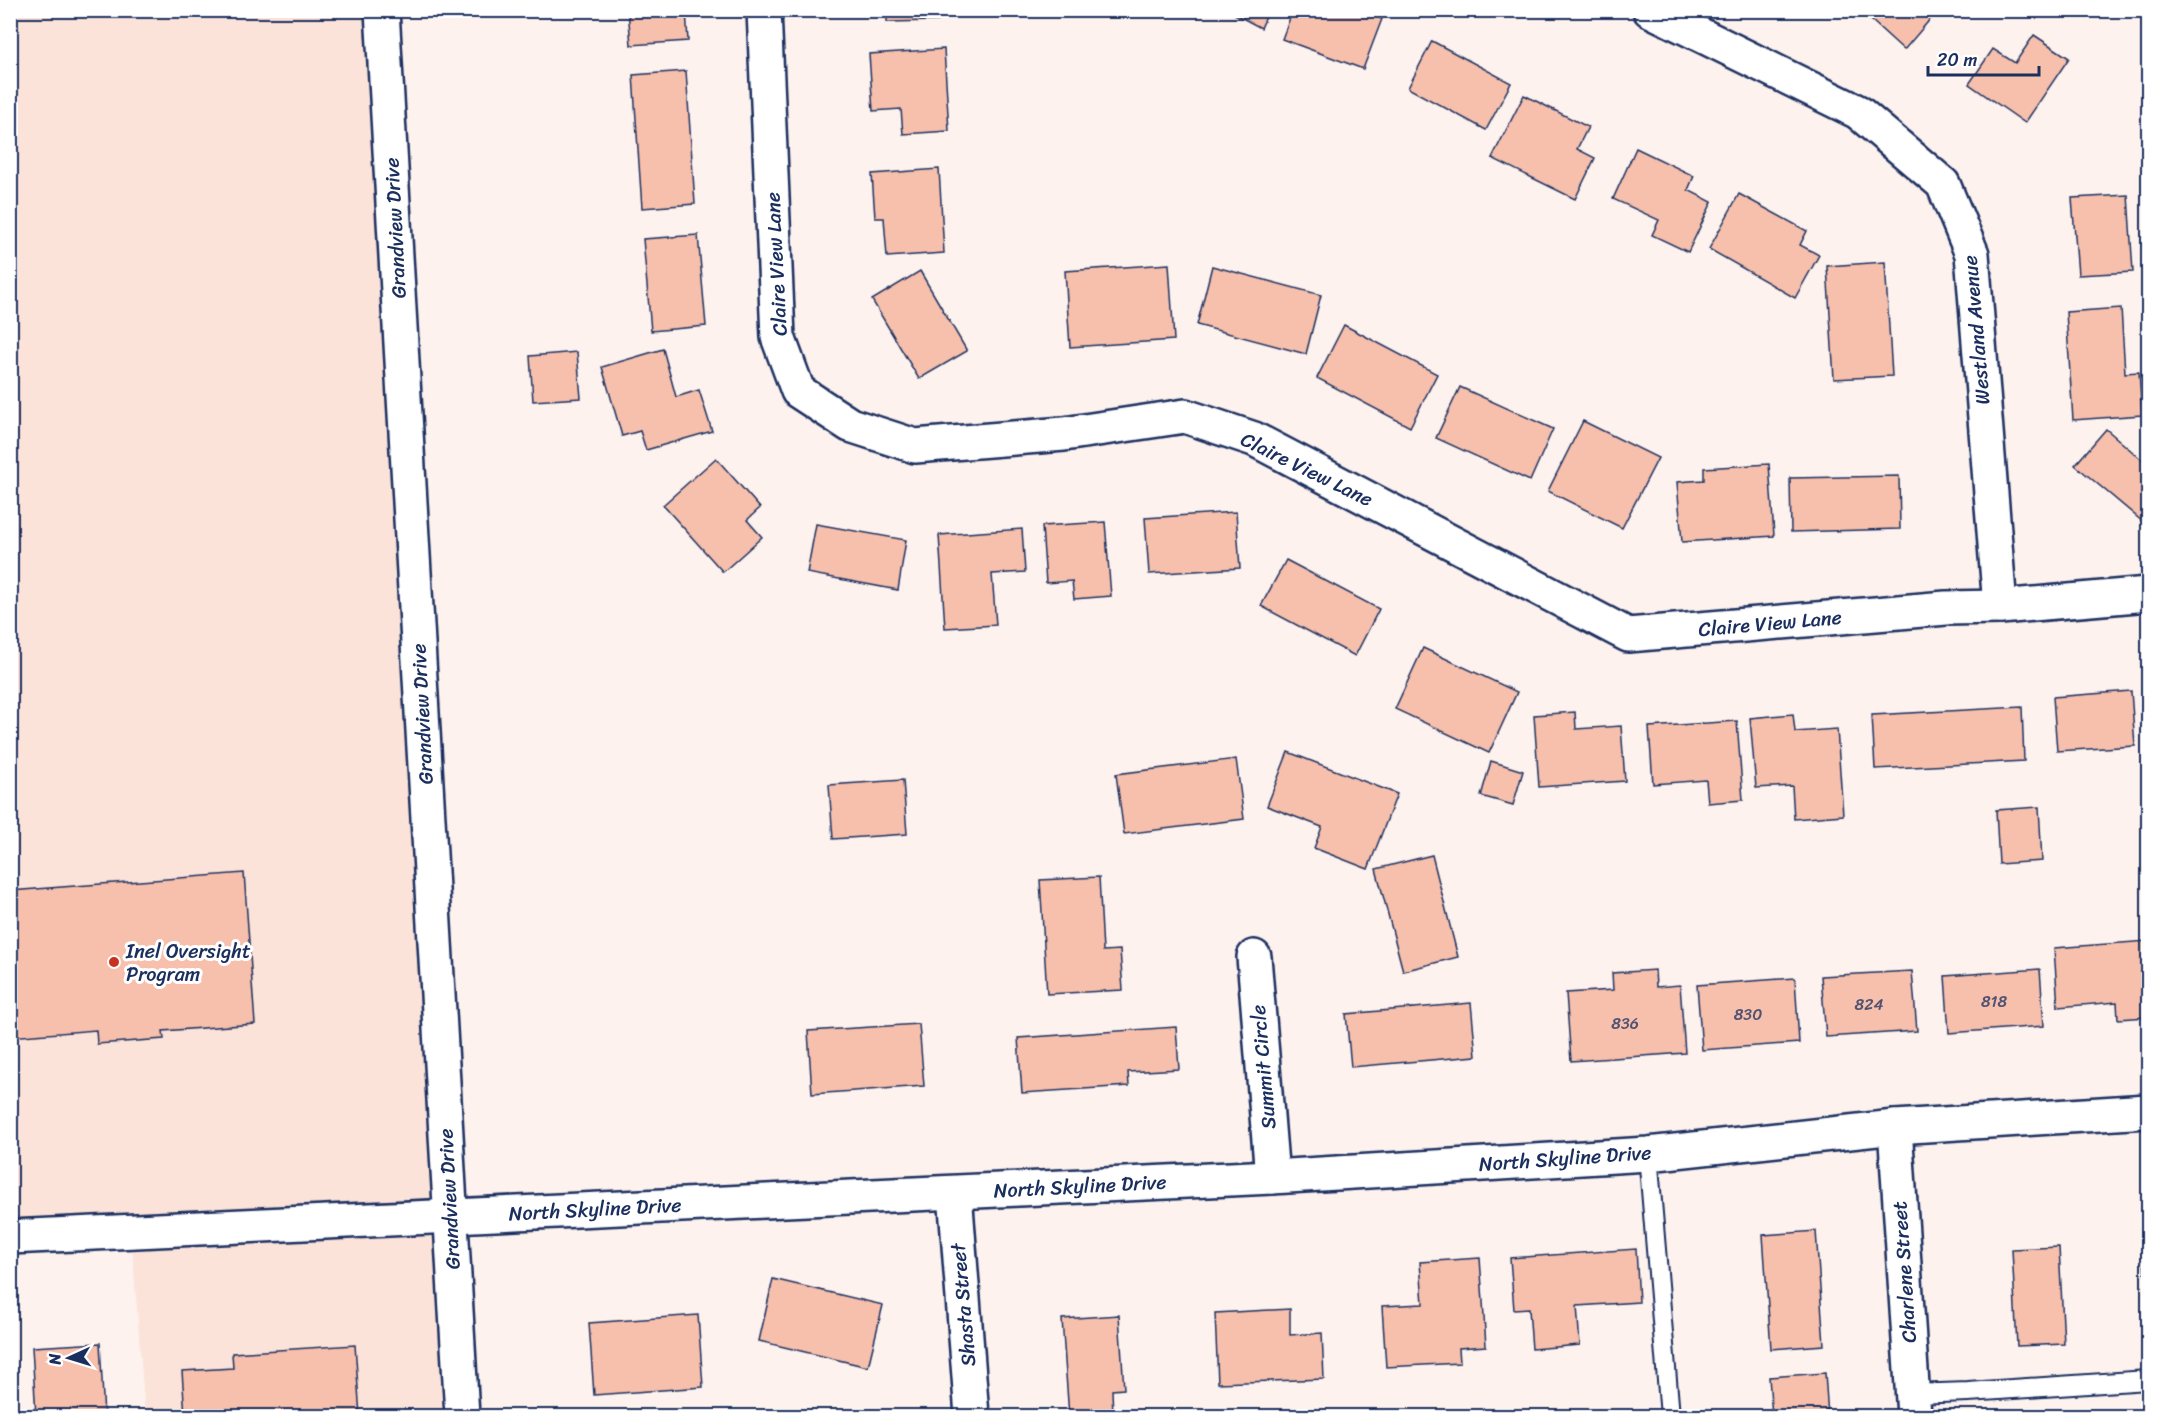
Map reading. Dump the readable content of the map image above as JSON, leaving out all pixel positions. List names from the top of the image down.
{
  "streets": {
    "street": [
      "Grandview Drive",
      "Claire View Lane",
      "Westland Avenue",
      "Summit Circle",
      "North Skyline Drive",
      "Charlene Street",
      "Shasta Street"
    ]
  },
  "crossings": [
    ["Grandview Drive", "North Skyline Drive"],
    ["Claire View Lane", "Westland Avenue"],
    ["Summit Circle", "North Skyline Drive"],
    ["North Skyline Drive", "Charlene Street"],
    ["North Skyline Drive", "Shasta Street"]
  ],
  "places": ["Inel Oversight Program"],
  "house_numbers": [
    "818",
    "824",
    "830",
    "836"
  ],
  "scale_bar": "20 m",
  "north": "left"
}
